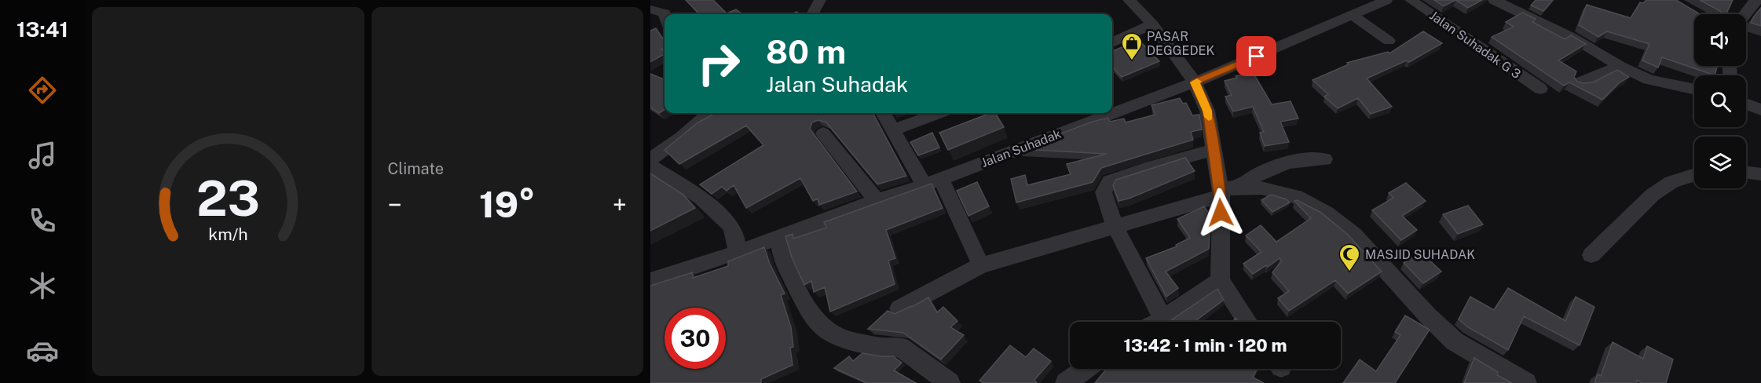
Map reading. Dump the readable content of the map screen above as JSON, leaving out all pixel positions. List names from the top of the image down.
{
  "streets": {
    "street": ["Jalan Suhadak G 3", "Jalan Suhadak"]
  },
  "places": {
    "shop": ["PASAR DEGGEDEK"],
    "mosque": ["MASJID SUHADAK"]
  },
  "page": {
    "tabs": "13:41",
    "tile": "Climate",
    "turn": ["80 m", "Jalan Suhadak"],
    "heat": ["−", "19°", "+"],
    "limit": "30",
    "trip": "13:42 · 1 min · 120 m",
    "gauge": ["23", "km/h"]
  }
}
